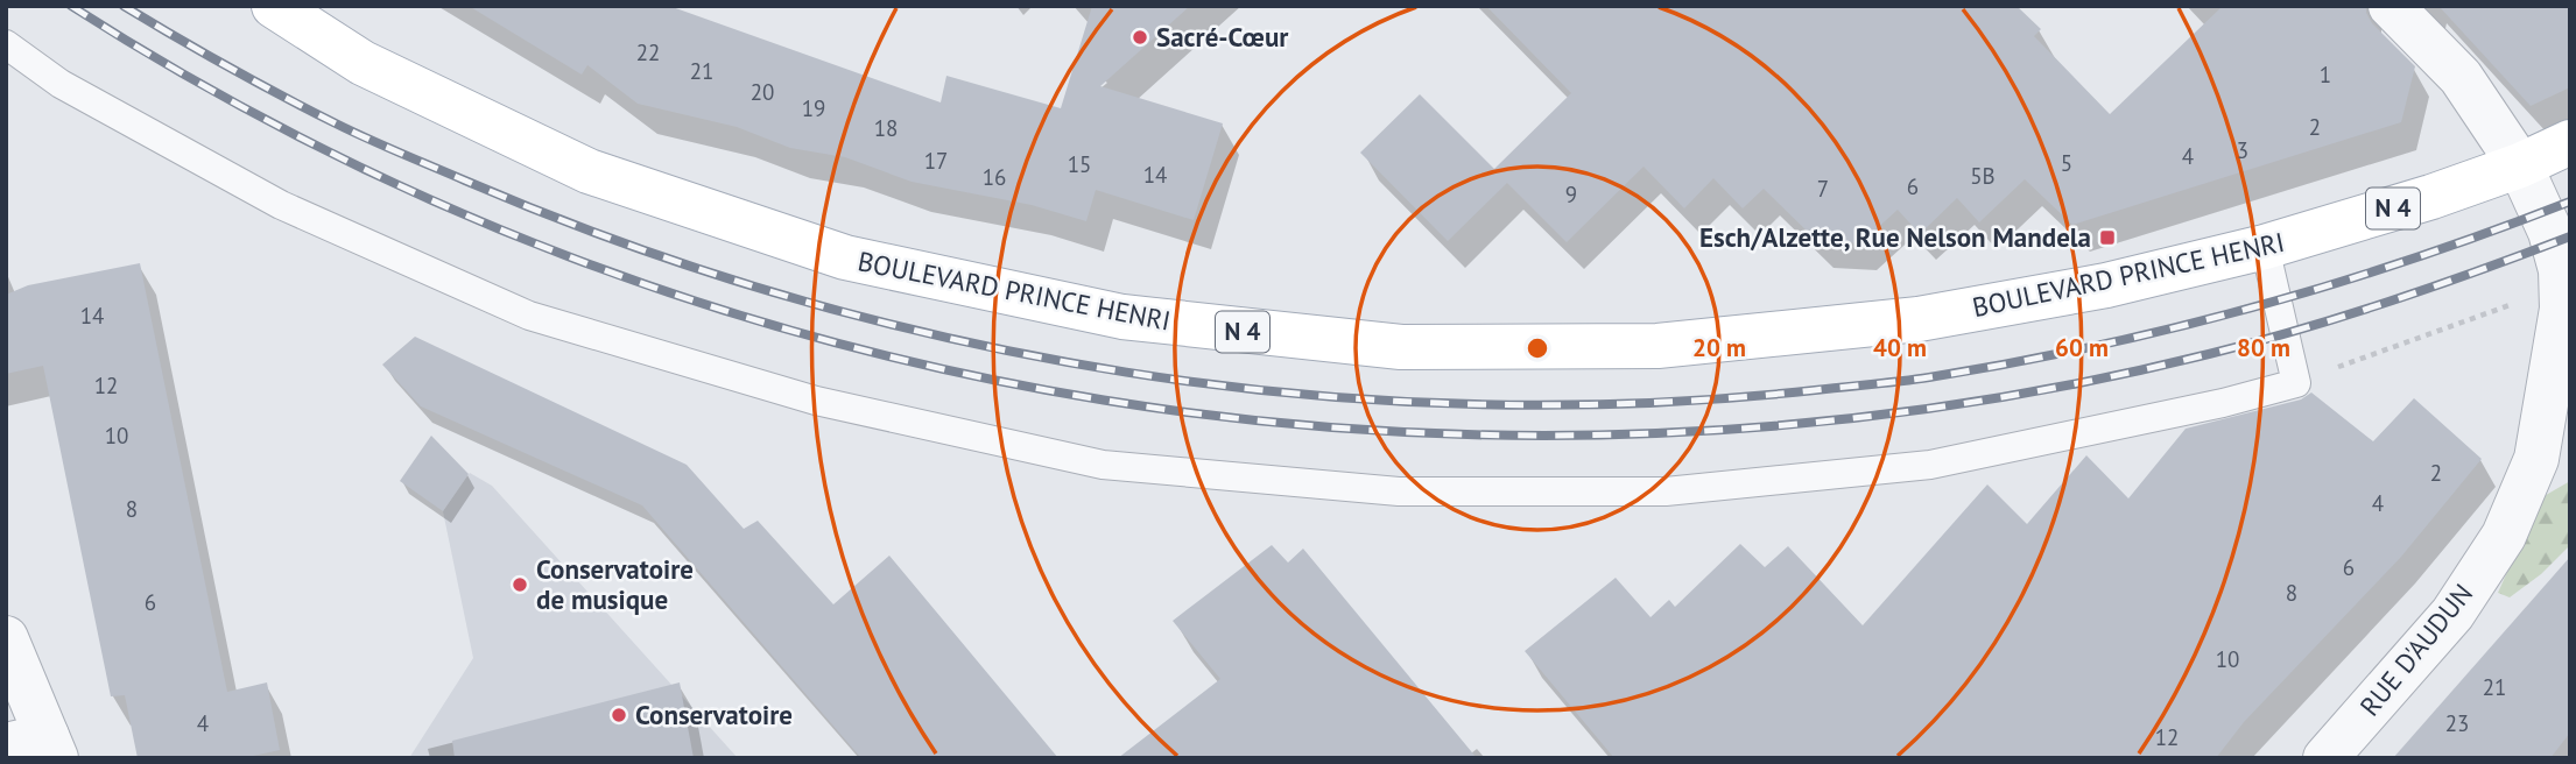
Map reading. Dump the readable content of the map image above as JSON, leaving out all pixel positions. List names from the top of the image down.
{
  "streets": {
    "main road": ["N 4", "BOULEVARD PRINCE HENRI"],
    "street": ["RUE D'AUDUN"]
  },
  "crossings": [
    ["N 4", "BOULEVARD PRINCE HENRI"],
    ["N 4", "RUE D'AUDUN"],
    ["BOULEVARD PRINCE HENRI", "RUE D'AUDUN"]
  ],
  "places": {
    "other": ["Sacré-Cœur", "Conservatoire de musique", "Conservatoire"],
    "transit": ["Esch/Alzette, Rue Nelson Mandela"]
  },
  "house_numbers": [
    "22",
    "21",
    "1",
    "20",
    "19",
    "2",
    "18",
    "3",
    "4",
    "17",
    "5",
    "15",
    "14",
    "5B",
    "16",
    "6",
    "7",
    "9",
    "14",
    "12",
    "10",
    "2",
    "4",
    "8",
    "6",
    "8",
    "6",
    "10",
    "21",
    "4",
    "23",
    "12"
  ],
  "rings": [
    "20 m",
    "40 m",
    "60 m",
    "80 m"
  ]
}
